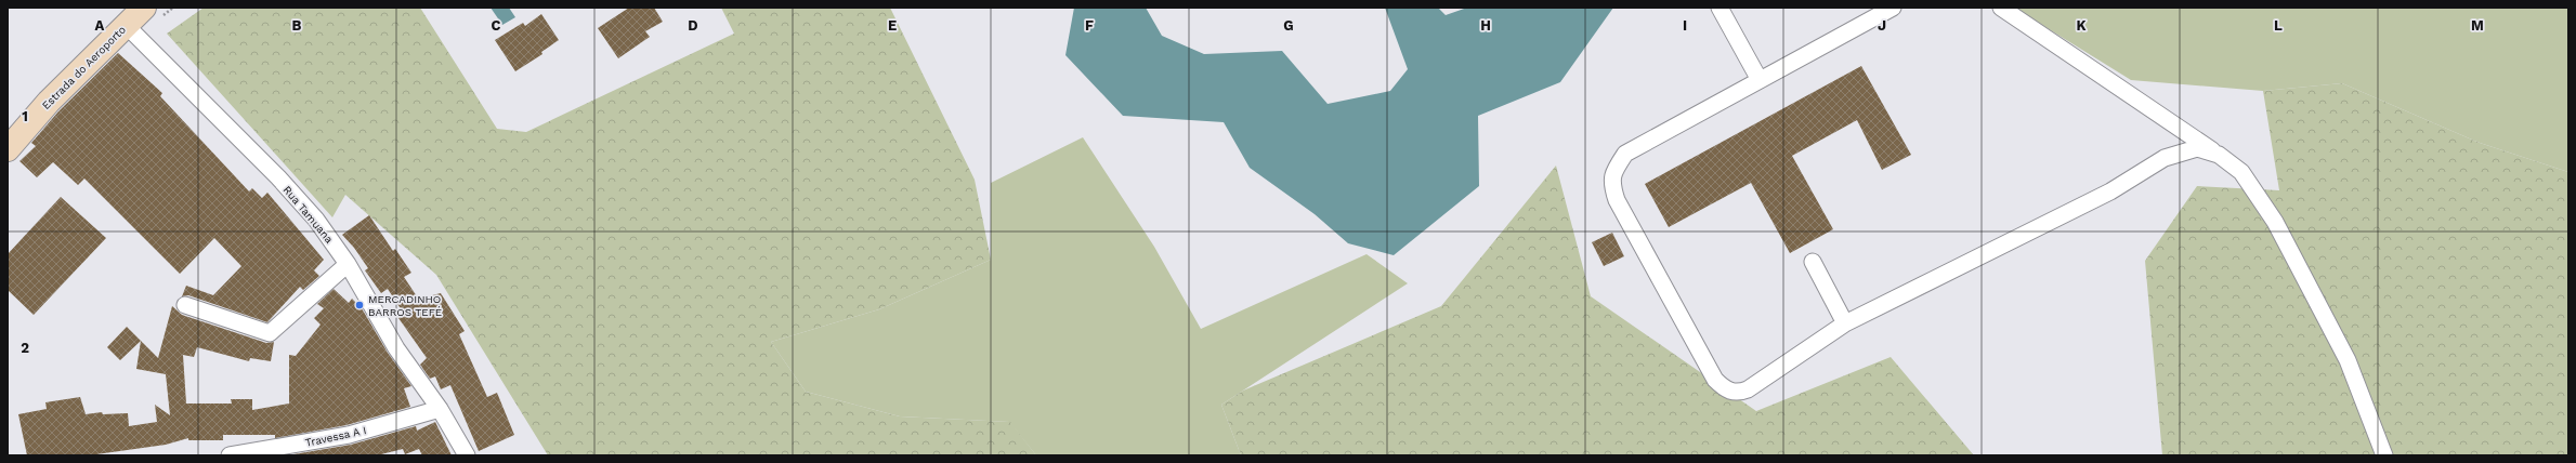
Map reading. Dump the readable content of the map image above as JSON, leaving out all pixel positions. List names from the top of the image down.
{
  "streets": {
    "street": ["Estrada do Aeroporto", "Rua Tamuana", "Travessa A I"]
  },
  "crossings": [
    ["Estrada do Aeroporto", "Rua Tamuana"],
    ["Rua Tamuana", "Travessa A I"]
  ],
  "places": ["MERCADINHO BARROS TEFÉ"],
  "grid": {
    "columns": [
      "A",
      "B",
      "C",
      "D",
      "E",
      "F",
      "G",
      "H",
      "I",
      "J",
      "K",
      "L",
      "M"
    ],
    "rows": ["1", "2"]
  }
}
